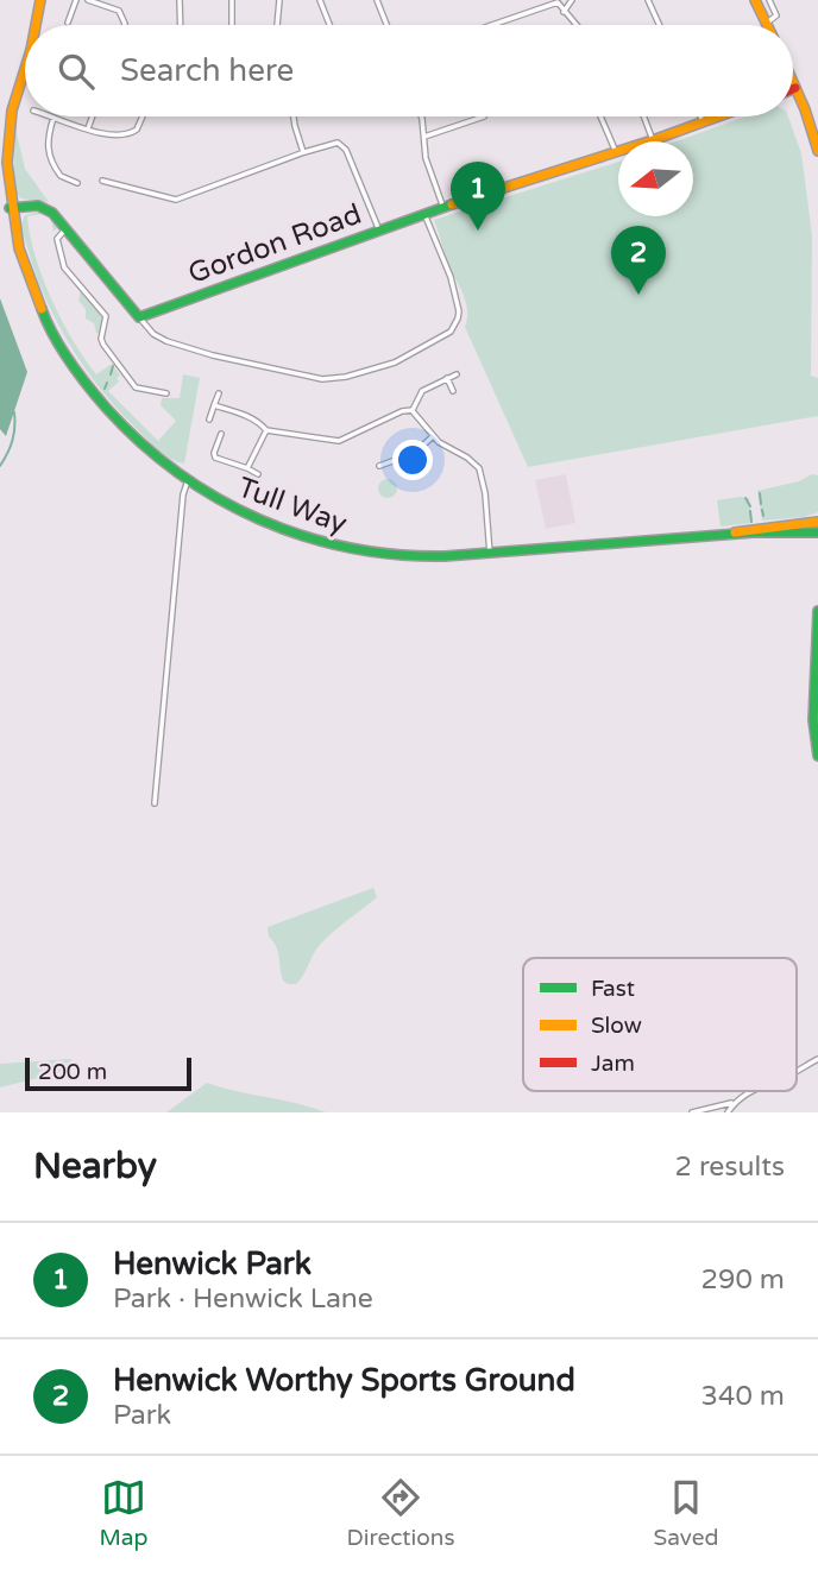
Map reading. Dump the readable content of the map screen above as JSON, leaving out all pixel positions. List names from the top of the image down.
{
  "streets": {
    "street": ["Gordon Road", "Tull Way"]
  },
  "legend": ["Fast", "Slow", "Jam"],
  "scale_bar": "200 m",
  "north": "left",
  "page": {
    "search": "Search here",
    "pins": ["1", "2"],
    "scale": "200 m",
    "heading": ["Nearby", "2 results"],
    "list": [
      {
        "mark": "1",
        "name": "Henwick Park",
        "note": "Park · Henwick Lane",
        "value": "290 m"
      },
      {
        "mark": "2",
        "name": "Henwick Worthy Sports Ground",
        "note": "Park",
        "value": "340 m"
      }
    ],
    "nav": ["Map", "Directions", "Saved"]
  }
}
